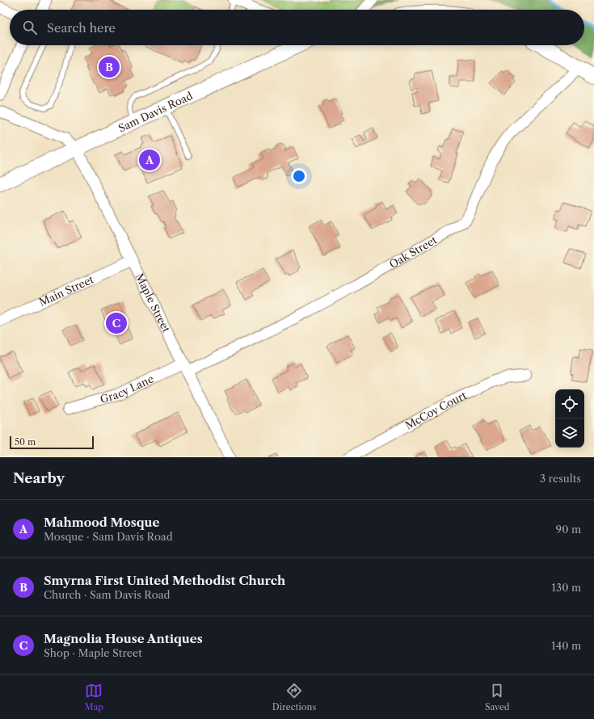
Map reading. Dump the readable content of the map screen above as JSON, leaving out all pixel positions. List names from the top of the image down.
{
  "streets": {
    "street": [
      "Sam Davis Road",
      "Oak Street",
      "Main Street",
      "Maple Street",
      "Gracy Lane",
      "McCoy Court"
    ]
  },
  "crossings": [
    ["Sam Davis Road", "Maple Street"],
    ["Oak Street", "Maple Street"],
    ["Oak Street", "Gracy Lane"],
    ["Main Street", "Maple Street"],
    ["Maple Street", "Gracy Lane"]
  ],
  "scale_bar": "50 m",
  "page": {
    "search": "Search here",
    "pins": ["B", "A", "C"],
    "scale": "50 m",
    "heading": ["Nearby", "3 results"],
    "list": [
      {
        "mark": "A",
        "name": "Mahmood Mosque",
        "note": "Mosque · Sam Davis Road",
        "value": "90 m"
      },
      {
        "mark": "B",
        "name": "Smyrna First United Methodist Church",
        "note": "Church · Sam Davis Road",
        "value": "130 m"
      },
      {
        "mark": "C",
        "name": "Magnolia House Antiques",
        "note": "Shop · Maple Street",
        "value": "140 m"
      }
    ],
    "nav": ["Map", "Directions", "Saved"]
  }
}
